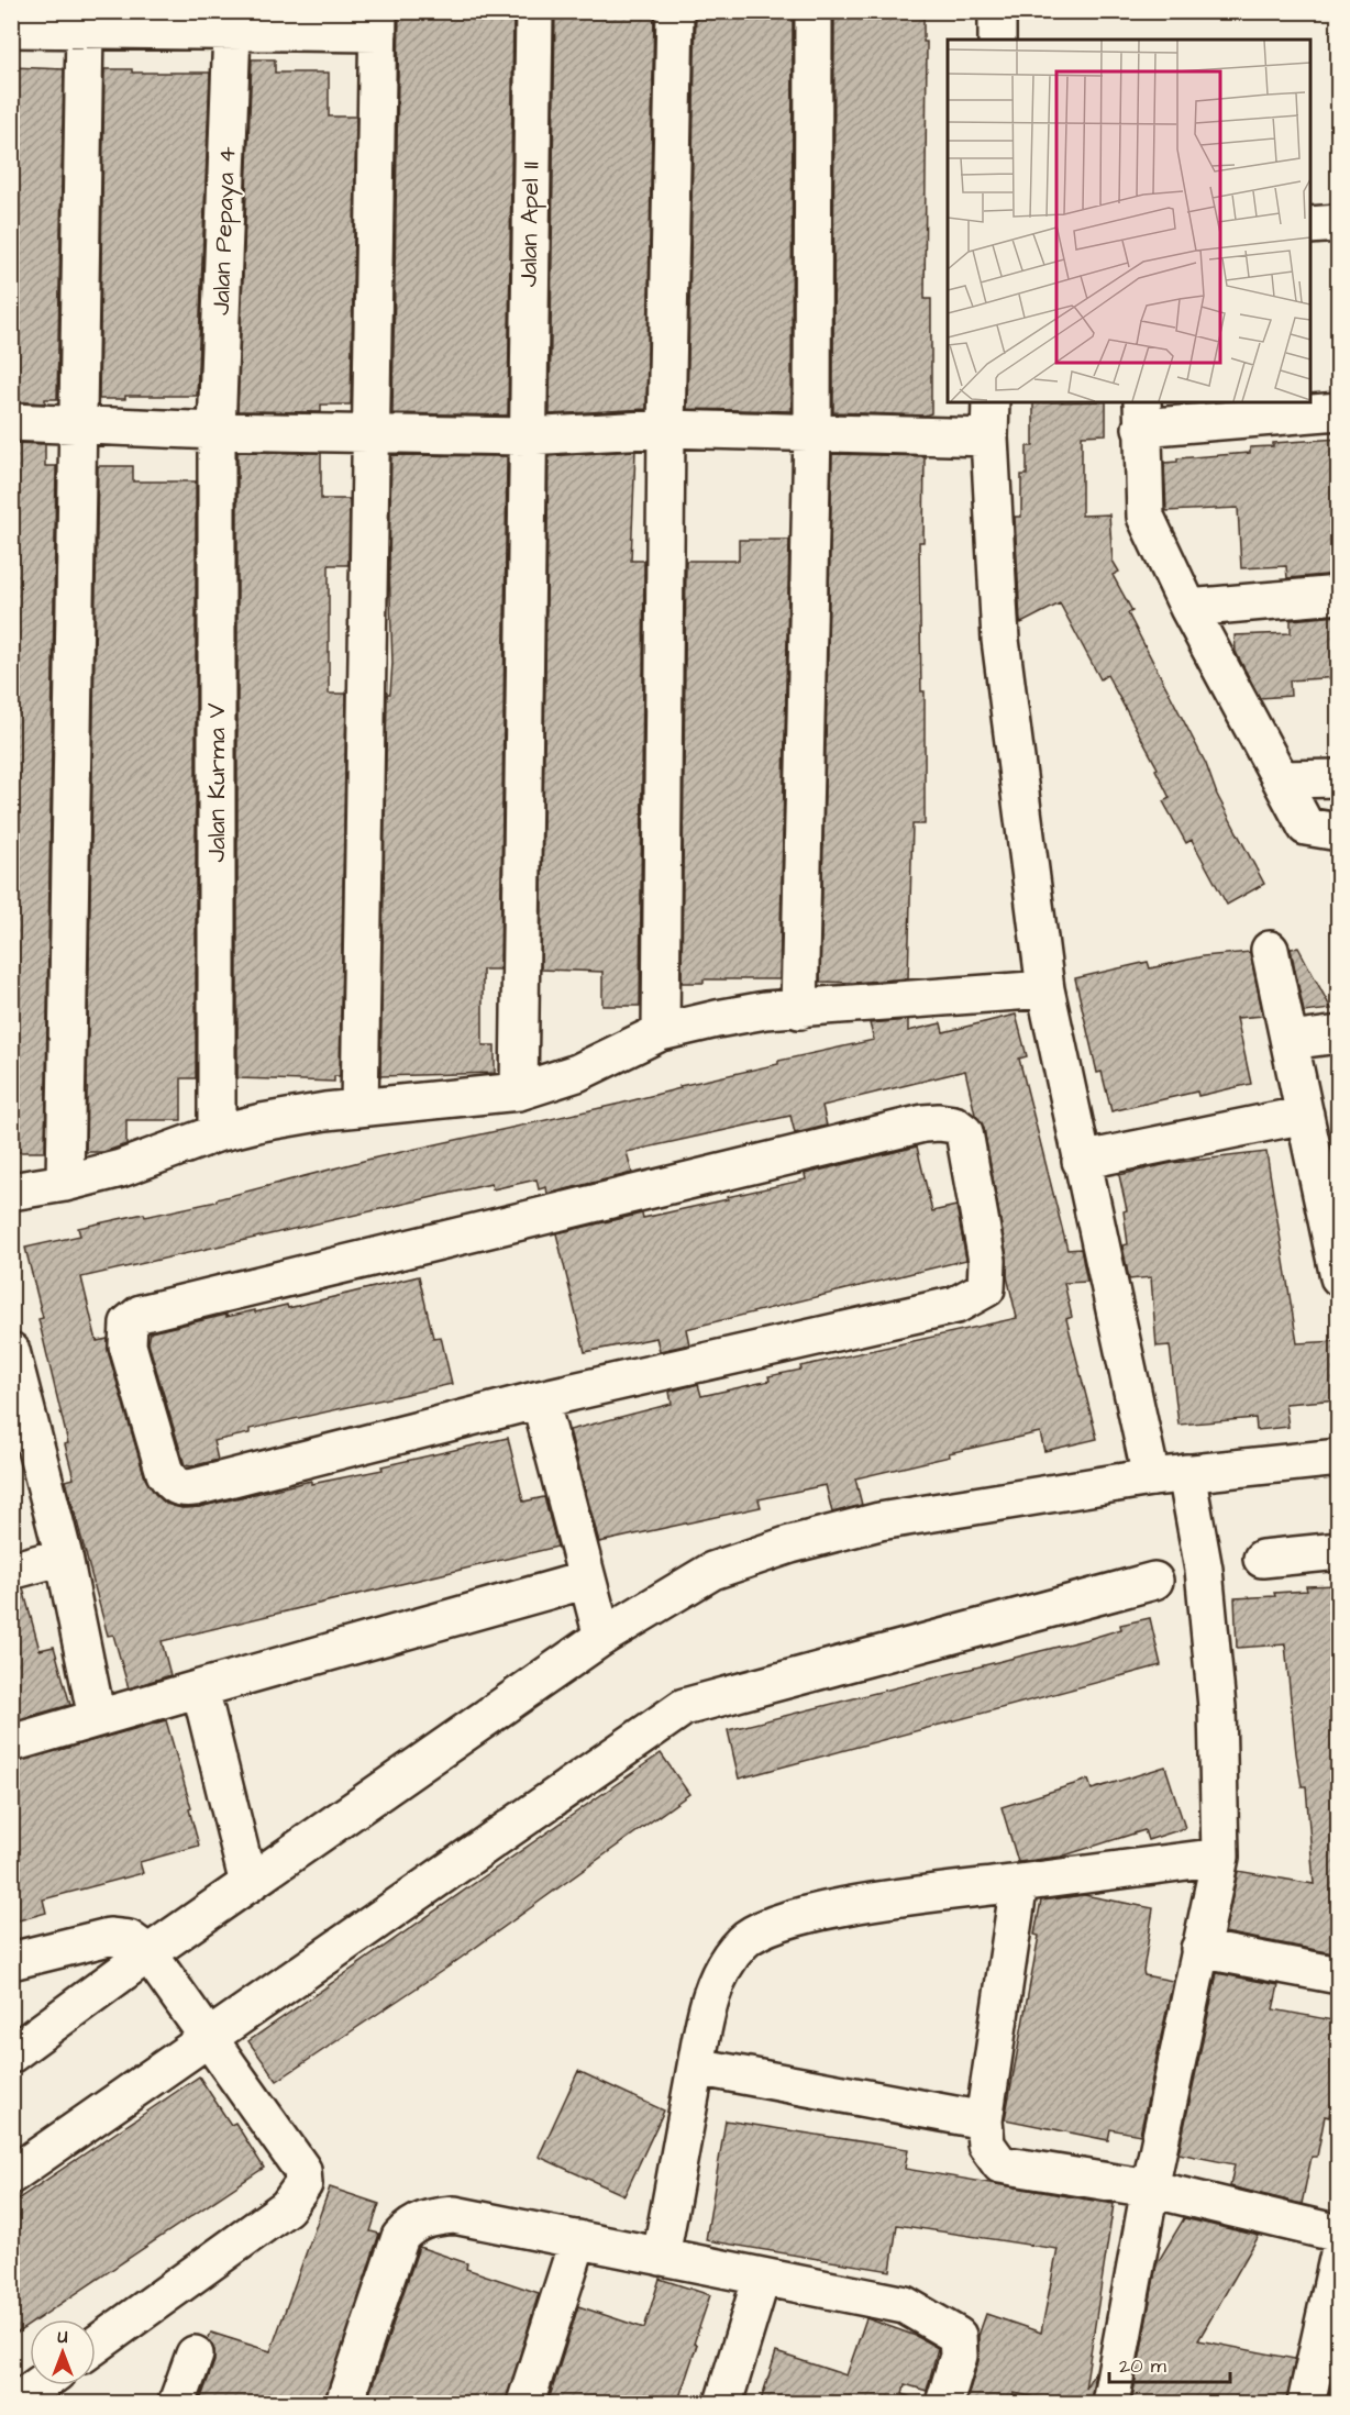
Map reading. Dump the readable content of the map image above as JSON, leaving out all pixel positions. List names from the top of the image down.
{
  "streets": {
    "street": ["Jalan Apel II", "Jalan Pepaya 4", "Jalan Kurma V"]
  },
  "crossings": [
    ["Jalan Pepaya 4", "Jalan Kurma V"]
  ],
  "scale_bar": "20 m",
  "north": "top"
}
